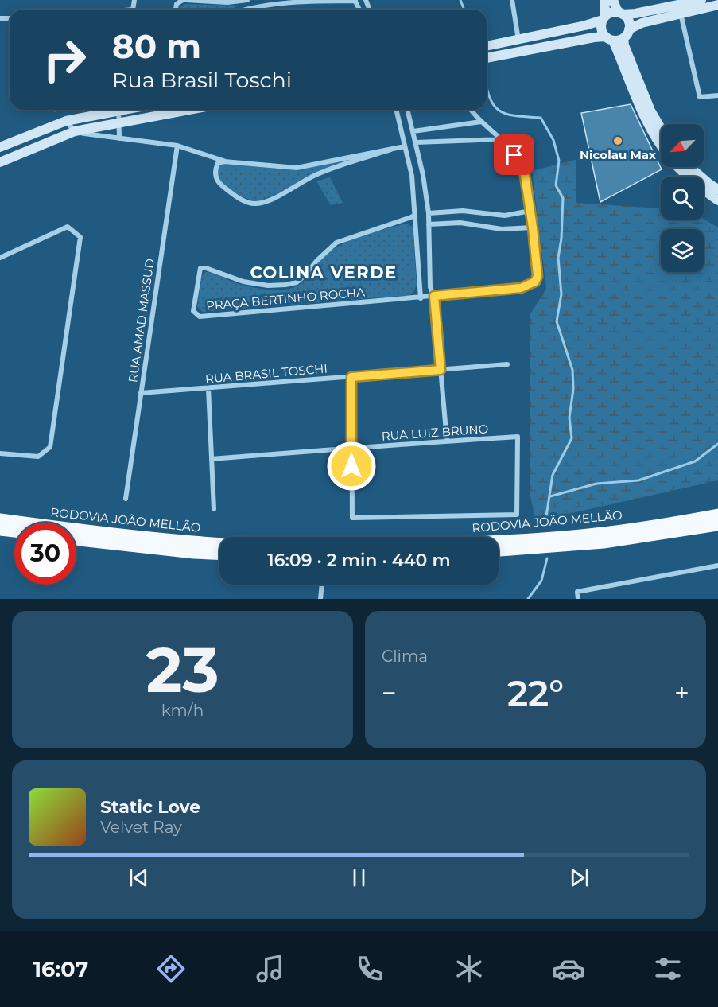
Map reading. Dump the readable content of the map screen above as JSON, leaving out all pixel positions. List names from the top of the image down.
{
  "streets": {
    "highway": ["RODOVIA JOÃO MELLÃO"],
    "street": [
      "PRAÇA BERTINHO ROCHA",
      "RUA AMAD MASSUD",
      "RUA BRASIL TOSCHI",
      "RUA LUIZ BRUNO"
    ]
  },
  "crossings": [
    ["RUA AMAD MASSUD", "RUA BRASIL TOSCHI"]
  ],
  "districts": ["COLINA VERDE"],
  "places": ["Nicolau Max"],
  "north": "bottom left",
  "page": {
    "turn": ["80 m", "Rua Brasil Toschi"],
    "limit": "30",
    "trip": "16:09 · 2 min · 440 m",
    "tile": [
      ["23", "km/h"],
      "Clima"
    ],
    "heat": ["−", "22°", "+"],
    "song": ["Static Love", "Velvet Ray"],
    "tabs": "16:07"
  }
}
